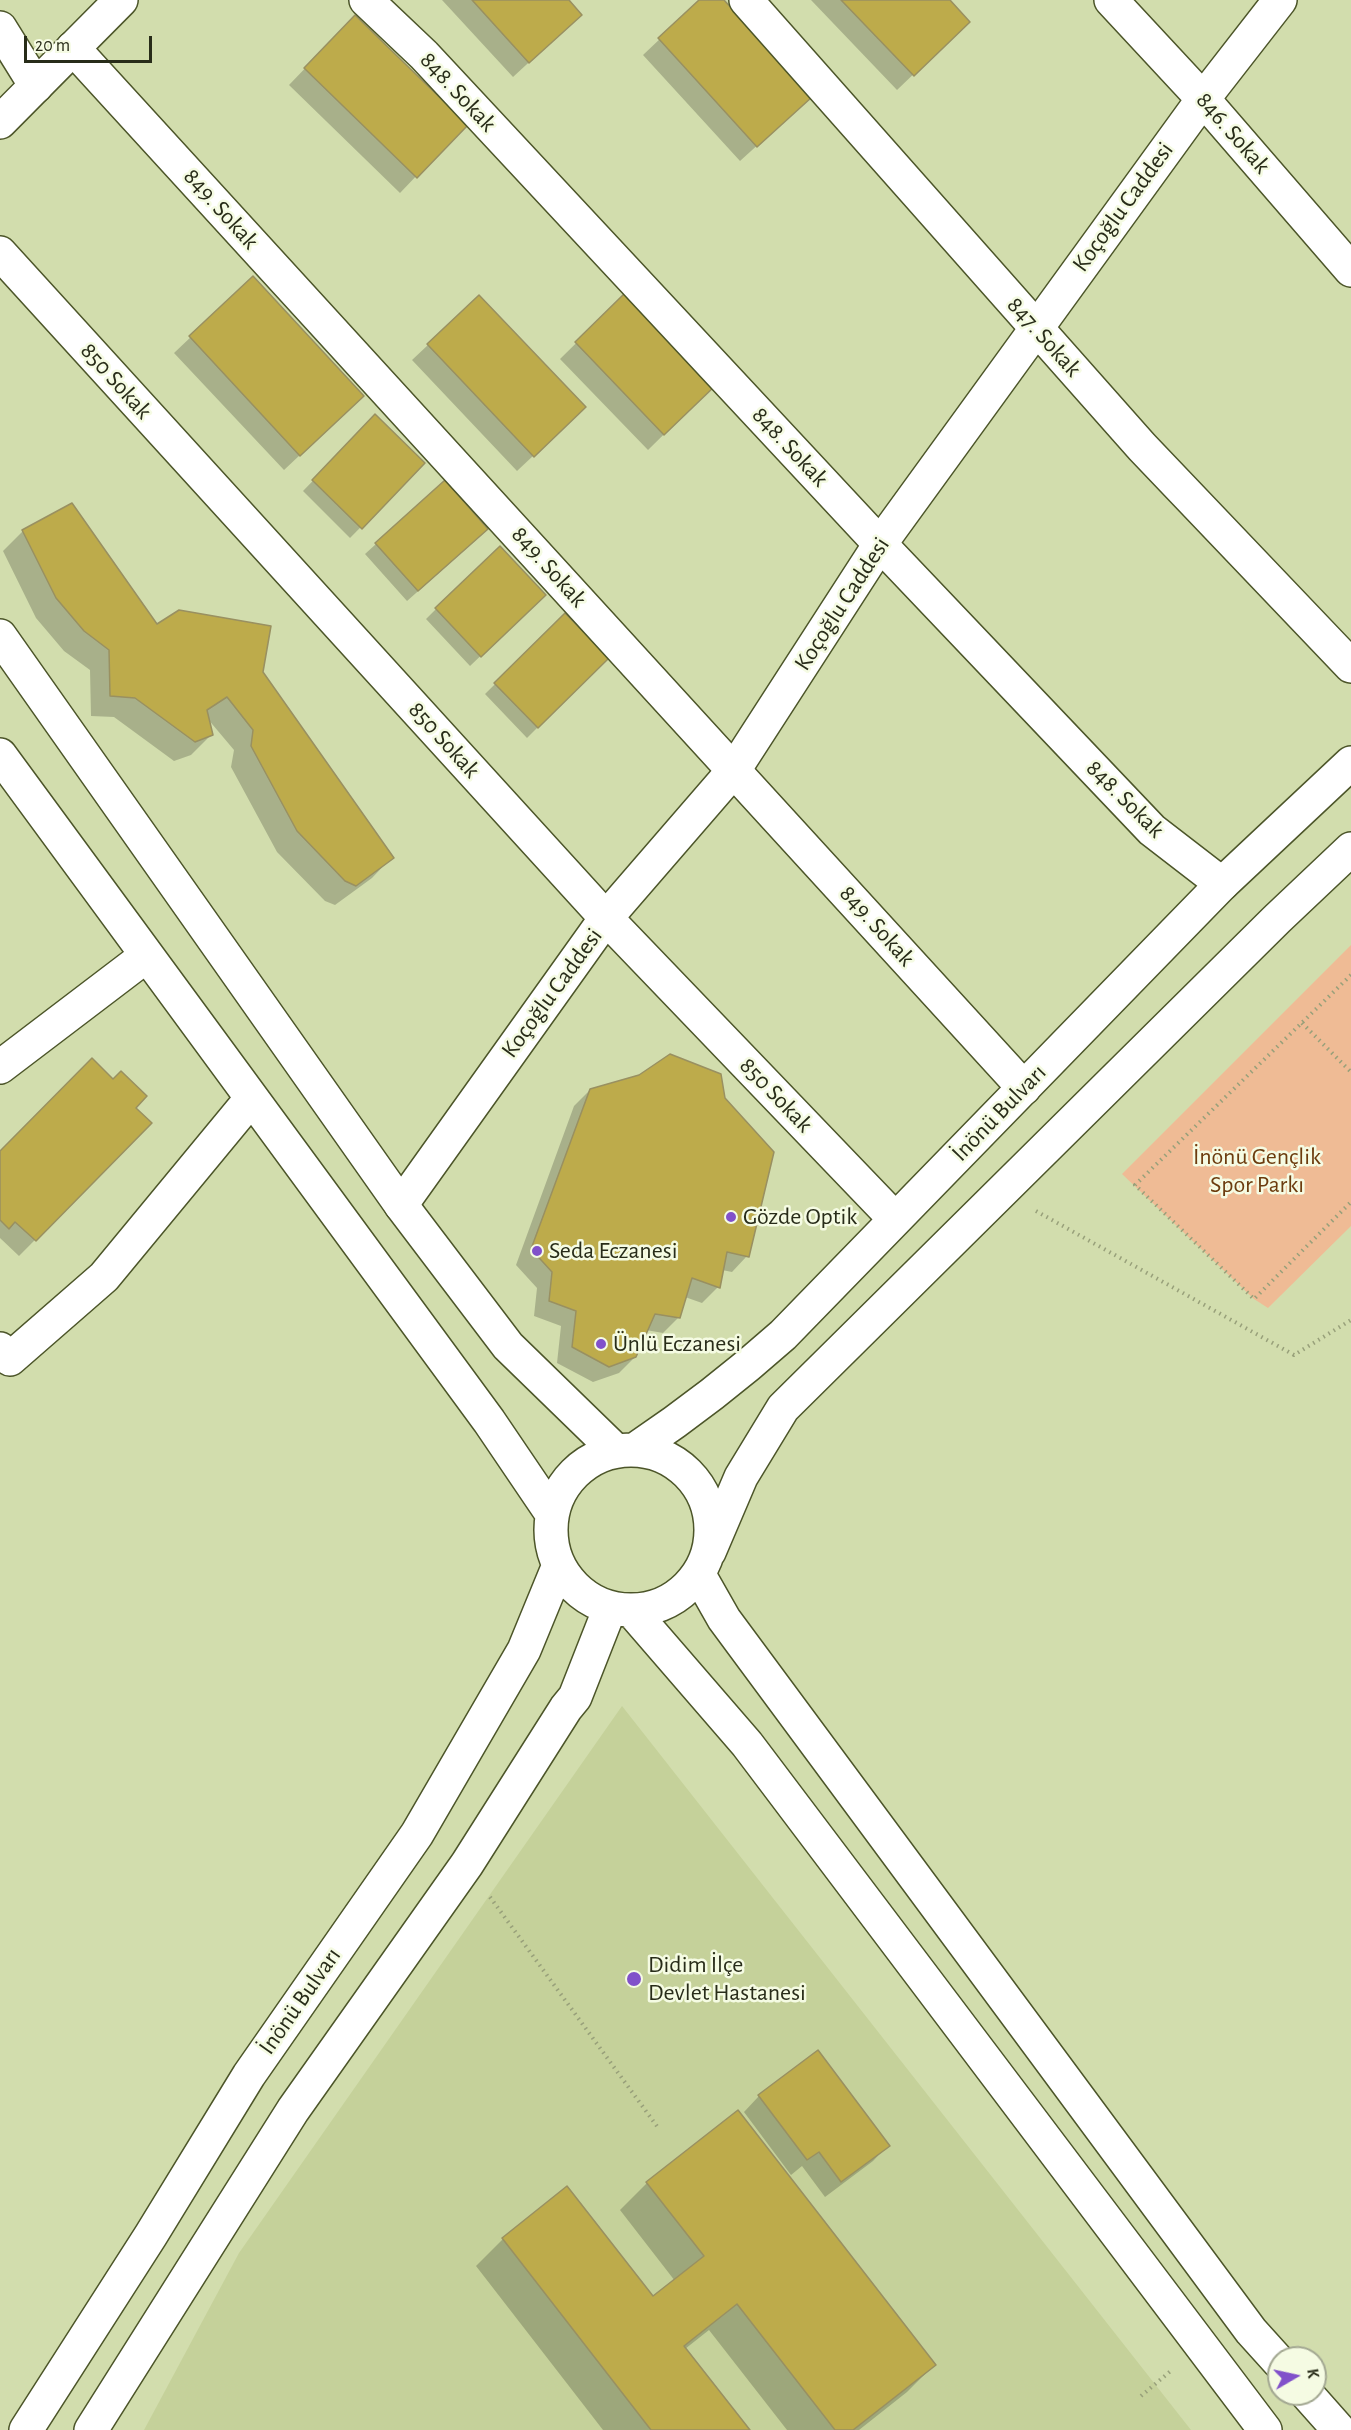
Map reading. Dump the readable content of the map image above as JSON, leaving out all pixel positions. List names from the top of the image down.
{
  "streets": {
    "main road": [
      "848. Sokak",
      "846. Sokak",
      "Koçoğlu Caddesi",
      "849. Sokak",
      "847. Sokak",
      "850 Sokak",
      "İnönü Bulvarı"
    ]
  },
  "crossings": [
    ["848. Sokak", "Koçoğlu Caddesi"],
    ["848. Sokak", "İnönü Bulvarı"],
    ["846. Sokak", "Koçoğlu Caddesi"],
    ["Koçoğlu Caddesi", "849. Sokak"],
    ["Koçoğlu Caddesi", "847. Sokak"],
    ["Koçoğlu Caddesi", "850 Sokak"],
    ["849. Sokak", "İnönü Bulvarı"],
    ["850 Sokak", "İnönü Bulvarı"]
  ],
  "parks": ["İnönü Gençlik Spor Parkı"],
  "places": [
    "Gözde Optik",
    "Seda Eczanesi",
    "Ünlü Eczanesi",
    "Didim İlçe Devlet Hastanesi"
  ],
  "scale_bar": "20 m",
  "north": "right"
}
